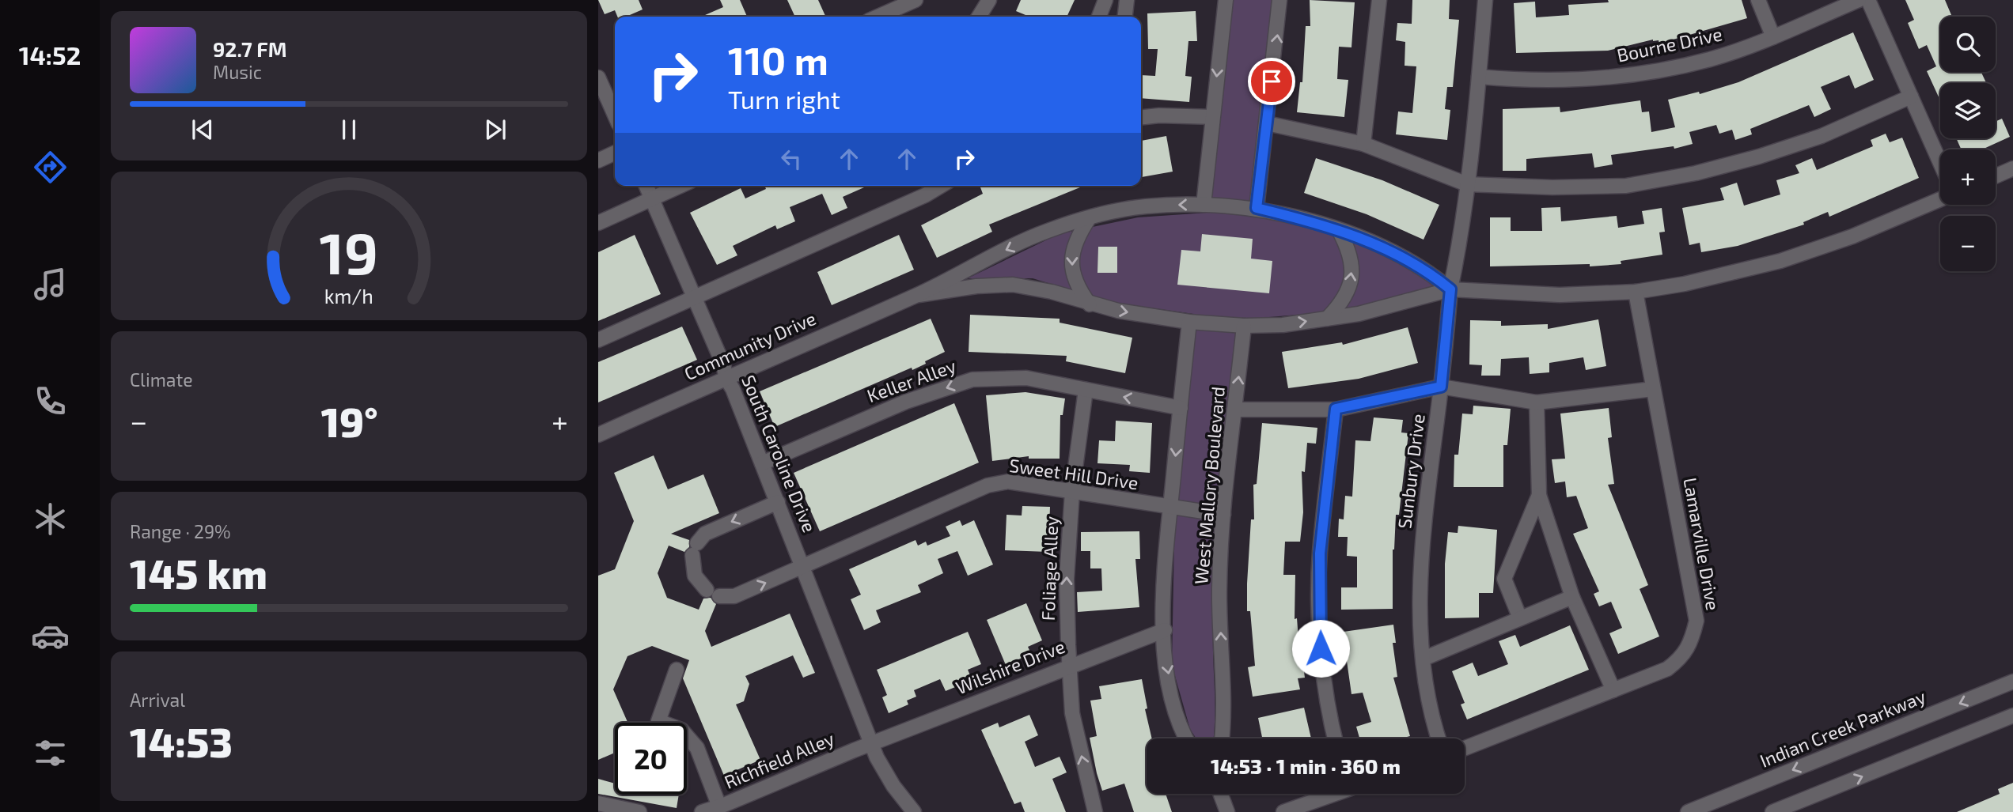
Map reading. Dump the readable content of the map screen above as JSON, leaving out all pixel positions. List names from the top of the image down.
{
  "streets": {
    "street": [
      "Bourne Drive",
      "Community Drive",
      "Keller Alley",
      "South Caroline Drive",
      "Sunbury Drive",
      "Sweet Hill Drive",
      "West Mallory Boulevard",
      "Lamarville Drive",
      "Foliage Alley",
      "Wilshire Drive",
      "Indian Creek Parkway",
      "Richfield Alley"
    ]
  },
  "crossings": [
    ["Bourne Drive", "Sunbury Drive"],
    ["Community Drive", "South Caroline Drive"],
    ["Keller Alley", "South Caroline Drive"],
    ["Keller Alley", "Foliage Alley"],
    ["South Caroline Drive", "Sweet Hill Drive"],
    ["South Caroline Drive", "Wilshire Drive"],
    ["South Caroline Drive", "Richfield Alley"],
    ["Sweet Hill Drive", "West Mallory Boulevard"],
    ["Sweet Hill Drive", "Foliage Alley"],
    ["Foliage Alley", "Wilshire Drive"],
    ["Wilshire Drive", "Richfield Alley"]
  ],
  "page": {
    "tabs": "14:52",
    "map_buttons": ["+", "−"],
    "turn": ["110 m", "Turn right"],
    "song": ["92.7 FM", "Music"],
    "tile": [
      "Climate",
      ["Range · 29%", "145 km"],
      ["Arrival", "14:53"]
    ],
    "heat": ["−", "19°", "+"],
    "limit": "20",
    "trip": "14:53 · 1 min · 360 m",
    "gauge": ["19", "km/h"]
  }
}
